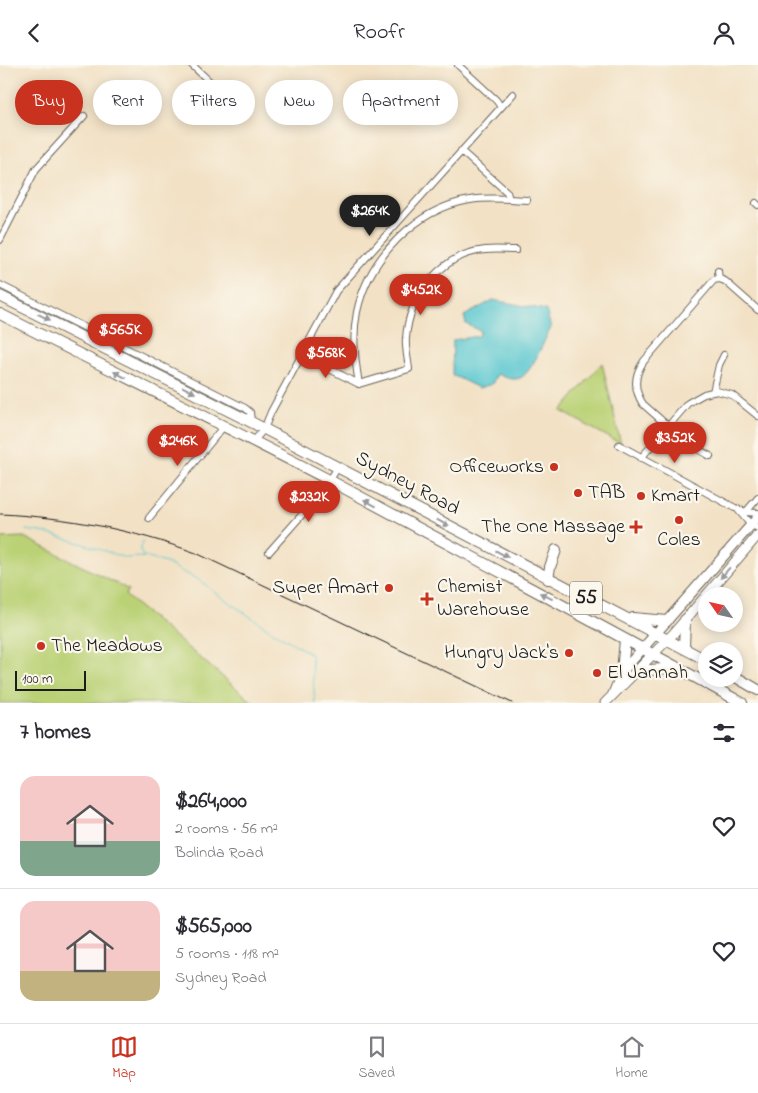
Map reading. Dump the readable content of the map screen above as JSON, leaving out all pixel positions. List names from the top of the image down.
{
  "streets": {
    "highway": ["Sydney Road", "55"]
  },
  "places": {
    "other": [
      "Officeworks",
      "TAB",
      "Kmart",
      "Coles",
      "Super Amart",
      "The Meadows",
      "Hungry Jack's",
      "El Jannah"
    ],
    "health": ["The One Massage", "Chemist Warehouse"]
  },
  "scale_bar": "100 m",
  "north": "top left",
  "page": {
    "header": "Roofr",
    "chip": [
      "Buy",
      "Rent",
      "Filters",
      "New",
      "Apartment"
    ],
    "price": [
      "$264K",
      "$452K",
      "$565K",
      "$568K",
      "$352K",
      "$246K",
      "$232K"
    ],
    "scale": "100 m",
    "heading": "7 homes",
    "list": [
      {
        "name": "$264,000",
        "note": "2 rooms · 56 m² · Bolinda Road"
      },
      {
        "name": "$565,000",
        "note": "5 rooms · 118 m² · Sydney Road"
      }
    ],
    "tabs": ["Map", "Saved", "Home"]
  }
}
